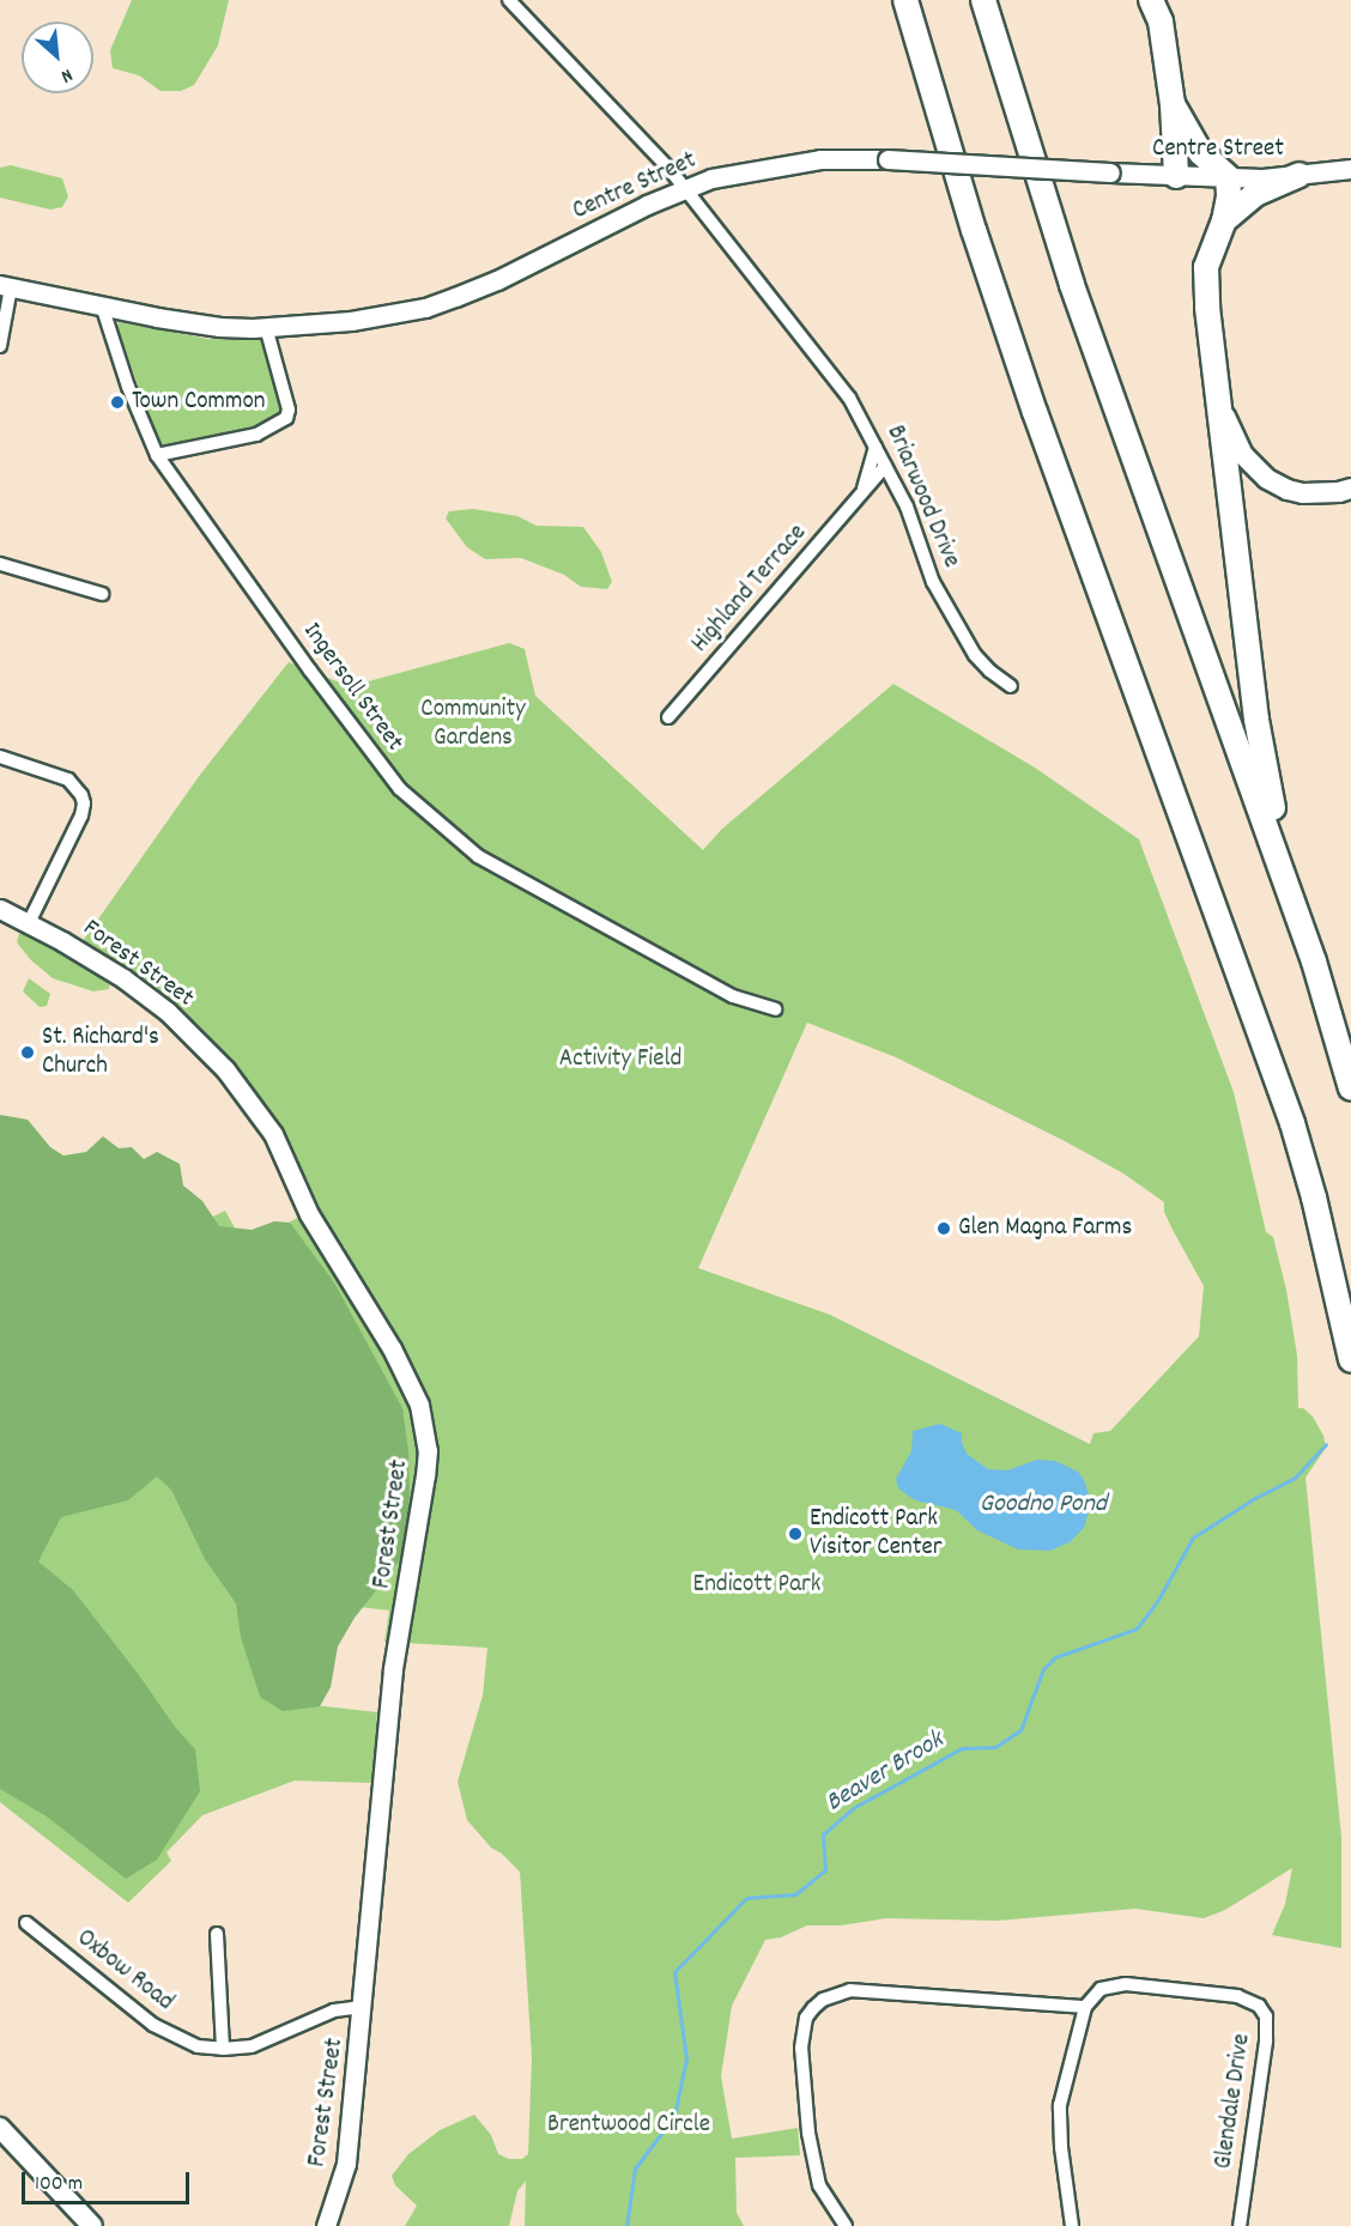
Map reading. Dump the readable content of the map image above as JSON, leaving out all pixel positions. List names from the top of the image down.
{
  "streets": {
    "street": [
      "Centre Street",
      "Briarwood Drive",
      "Highland Terrace",
      "Ingersoll Street",
      "Forest Street",
      "Oxbow Road",
      "Glendale Drive"
    ]
  },
  "crossings": [
    ["Centre Street", "Briarwood Drive"],
    ["Centre Street", "Ingersoll Street"],
    ["Briarwood Drive", "Highland Terrace"],
    ["Forest Street", "Oxbow Road"]
  ],
  "water": ["Goodno Pond", "Beaver Brook"],
  "parks": [
    "Community Gardens",
    "Activity Field",
    "Endicott Park",
    "Brentwood Circle"
  ],
  "places": [
    "Town Common",
    "St. Richard's Church",
    "Glen Magna Farms",
    "Endicott Park Visitor Center"
  ],
  "scale_bar": "100 m",
  "north": "bottom right"
}
